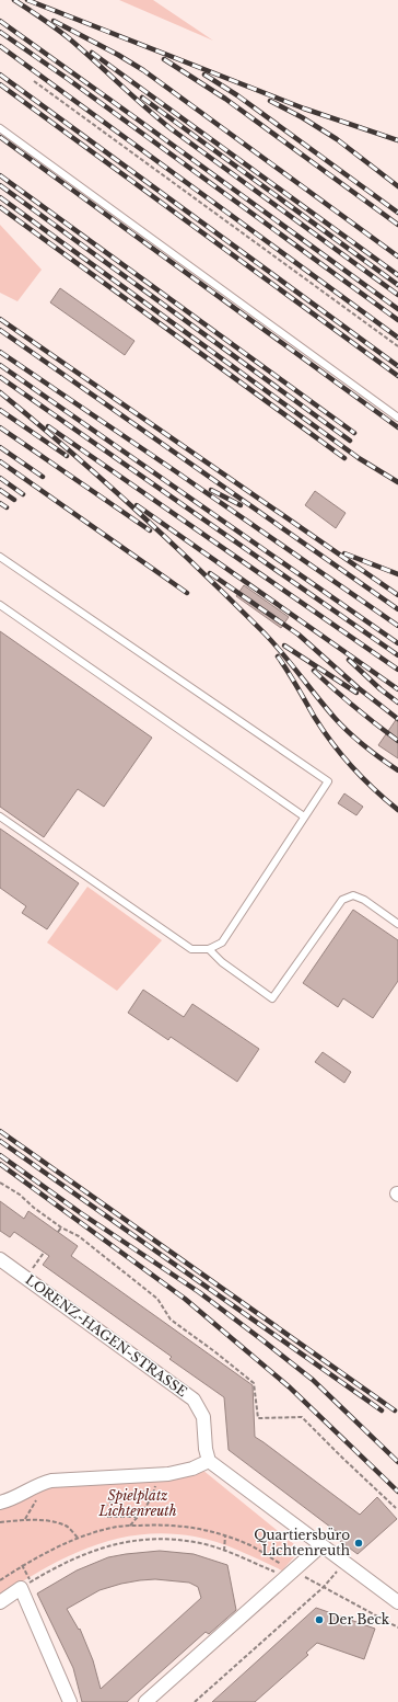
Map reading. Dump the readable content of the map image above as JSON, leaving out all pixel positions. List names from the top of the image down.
{
  "streets": {
    "street": ["LORENZ-HAGEN-STRASSE"]
  },
  "parks": ["Spielplatz Lichtenreuth"],
  "places": ["Quartiersbüro Lichtenreuth", "Der Beck"]
}
